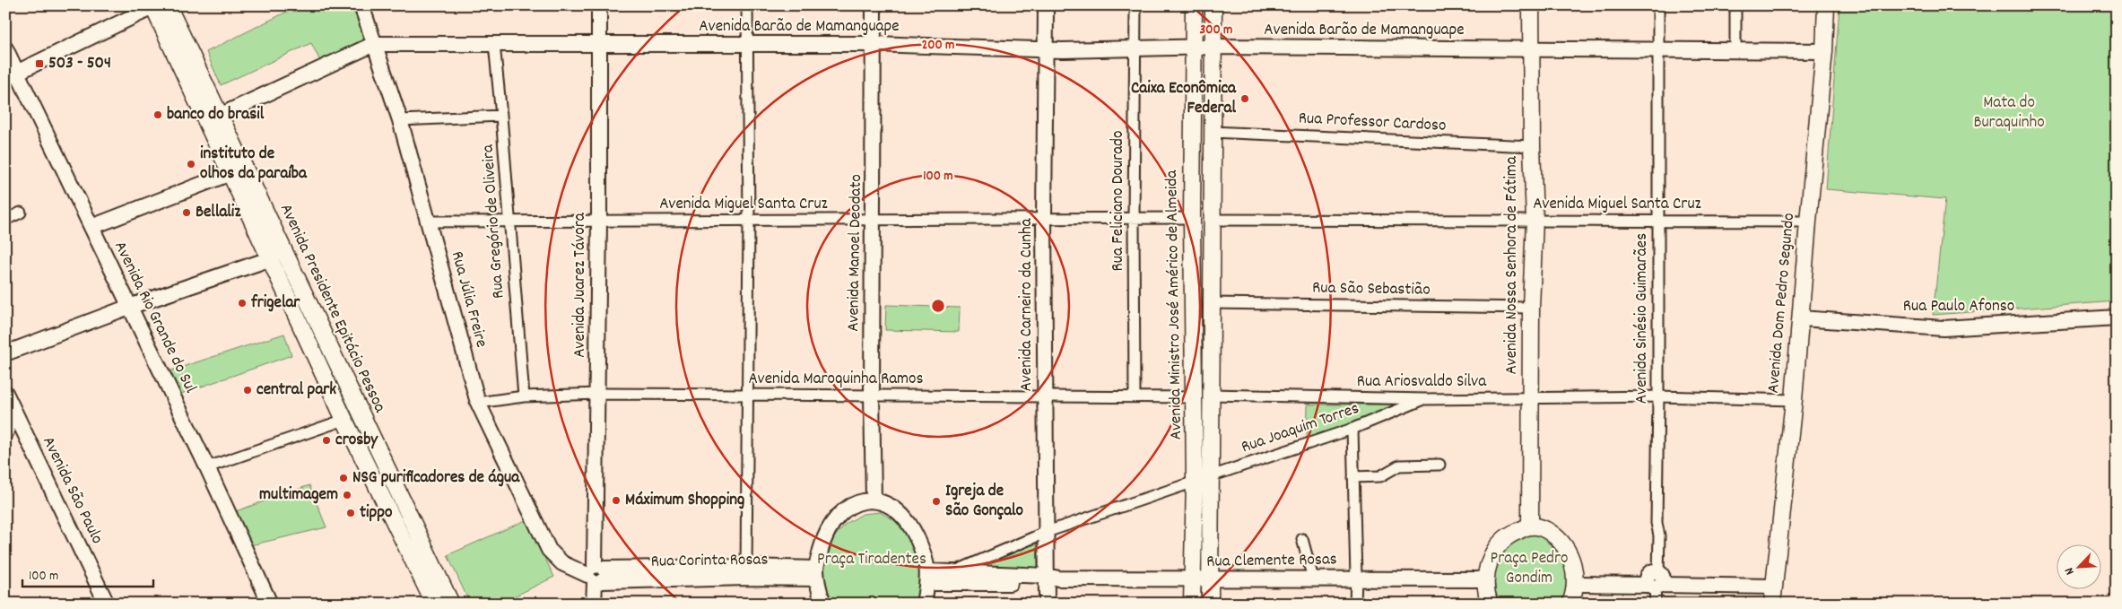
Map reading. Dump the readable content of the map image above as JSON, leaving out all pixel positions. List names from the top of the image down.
{
  "streets": {
    "main road": [
      "Avenida Barão de Mamanguape",
      "Avenida Manoel Deodato",
      "Avenida Nossa Senhora de Fátima",
      "Avenida Juarez Távora",
      "Rua Júlia Freire",
      "Avenida Dom Pedro Segundo",
      "Avenida Carneiro da Cunha",
      "Avenida Ministro José Américo de Almeida",
      "Rua Paulo Afonso",
      "Avenida Presidente Epitácio Pessoa",
      "Avenida Rio Grande do Sul",
      "Avenida São Paulo",
      "Rua Corinta Rosas",
      "Rua Clemente Rosas"
    ],
    "street": [
      "Rua Professor Cardoso",
      "Rua Feliciano Dourado",
      "Avenida Miguel Santa Cruz",
      "Rua Gregório de Oliveira",
      "Rua São Sebastião",
      "Avenida Sinésio Guimarães",
      "Avenida Maroquinha Ramos",
      "Rua Ariosvaldo Silva",
      "Rua Joaquim Torres"
    ]
  },
  "crossings": [
    ["Avenida Barão de Mamanguape", "Rua Feliciano Dourado"],
    ["Avenida Barão de Mamanguape", "Rua Gregório de Oliveira"],
    ["Avenida Barão de Mamanguape", "Avenida Manoel Deodato"],
    ["Avenida Barão de Mamanguape", "Avenida Nossa Senhora de Fátima"],
    ["Avenida Barão de Mamanguape", "Avenida Juarez Távora"],
    ["Avenida Barão de Mamanguape", "Rua Júlia Freire"],
    ["Avenida Barão de Mamanguape", "Avenida Dom Pedro Segundo"],
    ["Avenida Barão de Mamanguape", "Avenida Carneiro da Cunha"],
    ["Avenida Barão de Mamanguape", "Avenida Ministro José Américo de Almeida"],
    ["Avenida Barão de Mamanguape", "Avenida Presidente Epitácio Pessoa"],
    ["Avenida Barão de Mamanguape", "Avenida Sinésio Guimarães"],
    ["Rua Professor Cardoso", "Avenida Nossa Senhora de Fátima"],
    ["Rua Professor Cardoso", "Avenida Ministro José Américo de Almeida"],
    ["Rua Feliciano Dourado", "Avenida Miguel Santa Cruz"],
    ["Rua Feliciano Dourado", "Avenida Maroquinha Ramos"],
    ["Avenida Miguel Santa Cruz", "Rua Gregório de Oliveira"],
    ["Avenida Miguel Santa Cruz", "Avenida Manoel Deodato"],
    ["Avenida Miguel Santa Cruz", "Avenida Nossa Senhora de Fátima"],
    ["Avenida Miguel Santa Cruz", "Avenida Juarez Távora"],
    ["Avenida Miguel Santa Cruz", "Rua Júlia Freire"],
    ["Avenida Miguel Santa Cruz", "Avenida Dom Pedro Segundo"],
    ["Avenida Miguel Santa Cruz", "Avenida Carneiro da Cunha"],
    ["Avenida Miguel Santa Cruz", "Avenida Ministro José Américo de Almeida"],
    ["Avenida Miguel Santa Cruz", "Avenida Sinésio Guimarães"],
    ["Rua Gregório de Oliveira", "Avenida Maroquinha Ramos"],
    ["Avenida Manoel Deodato", "Avenida Maroquinha Ramos"],
    ["Avenida Nossa Senhora de Fátima", "Rua São Sebastião"],
    ["Avenida Nossa Senhora de Fátima", "Rua Ariosvaldo Silva"],
    ["Avenida Juarez Távora", "Rua Júlia Freire"],
    ["Avenida Juarez Távora", "Avenida Maroquinha Ramos"],
    ["Avenida Juarez Távora", "Rua Corinta Rosas"],
    ["Rua São Sebastião", "Avenida Ministro José Américo de Almeida"],
    ["Rua Júlia Freire", "Avenida Maroquinha Ramos"],
    ["Rua Júlia Freire", "Rua Corinta Rosas"],
    ["Avenida Dom Pedro Segundo", "Rua Paulo Afonso"],
    ["Avenida Dom Pedro Segundo", "Rua Ariosvaldo Silva"],
    ["Avenida Carneiro da Cunha", "Avenida Maroquinha Ramos"],
    ["Avenida Carneiro da Cunha", "Rua Clemente Rosas"],
    ["Avenida Ministro José Américo de Almeida", "Avenida Maroquinha Ramos"],
    ["Avenida Ministro José Américo de Almeida", "Rua Ariosvaldo Silva"],
    ["Avenida Ministro José Américo de Almeida", "Rua Joaquim Torres"],
    ["Avenida Ministro José Américo de Almeida", "Rua Clemente Rosas"],
    ["Avenida Sinésio Guimarães", "Rua Ariosvaldo Silva"],
    ["Avenida Maroquinha Ramos", "Rua Ariosvaldo Silva"],
    ["Rua Ariosvaldo Silva", "Rua Joaquim Torres"]
  ],
  "parks": ["Mata do Buraquinho", "Praça Pedro Gondim", "Praça Tiradentes"],
  "places": {
    "transit": ["503 - 504"],
    "other": [
      "Caixa Econômica Federal",
      "banco do brasil",
      "instituto de olhos da paraíba",
      "Bellaliz",
      "frigelar",
      "central park",
      "crosby",
      "NSG purificadores de água",
      "multimagem",
      "Máximum Shopping",
      "Igreja de São Gonçalo",
      "tippo"
    ]
  },
  "scale_bar": "100 m",
  "north": "bottom left",
  "rings": ["300 m", "200 m", "100 m"]
}
